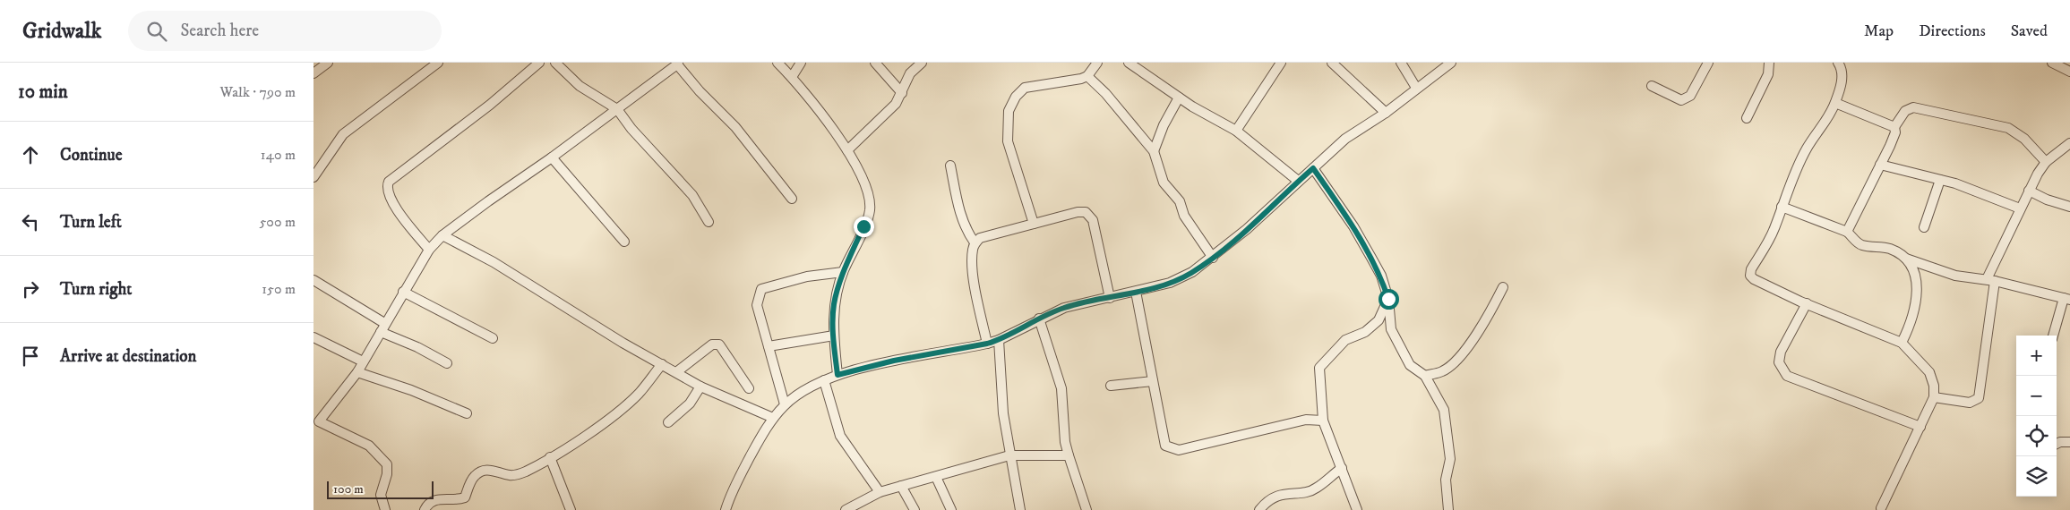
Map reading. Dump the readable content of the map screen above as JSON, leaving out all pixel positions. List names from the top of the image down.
{
  "scale_bar": "100 m",
  "page": {
    "header": "Gridwalk",
    "search": "Search here",
    "nav": ["Map", "Directions", "Saved"],
    "heading": ["10 min", "Walk · 790 m"],
    "list": [
      ["Continue", "140 m"],
      ["Turn left", "500 m"],
      ["Turn right", "150 m"],
      "Arrive at destination"
    ],
    "map_buttons": ["+", "−"],
    "scale": "100 m"
  }
}
